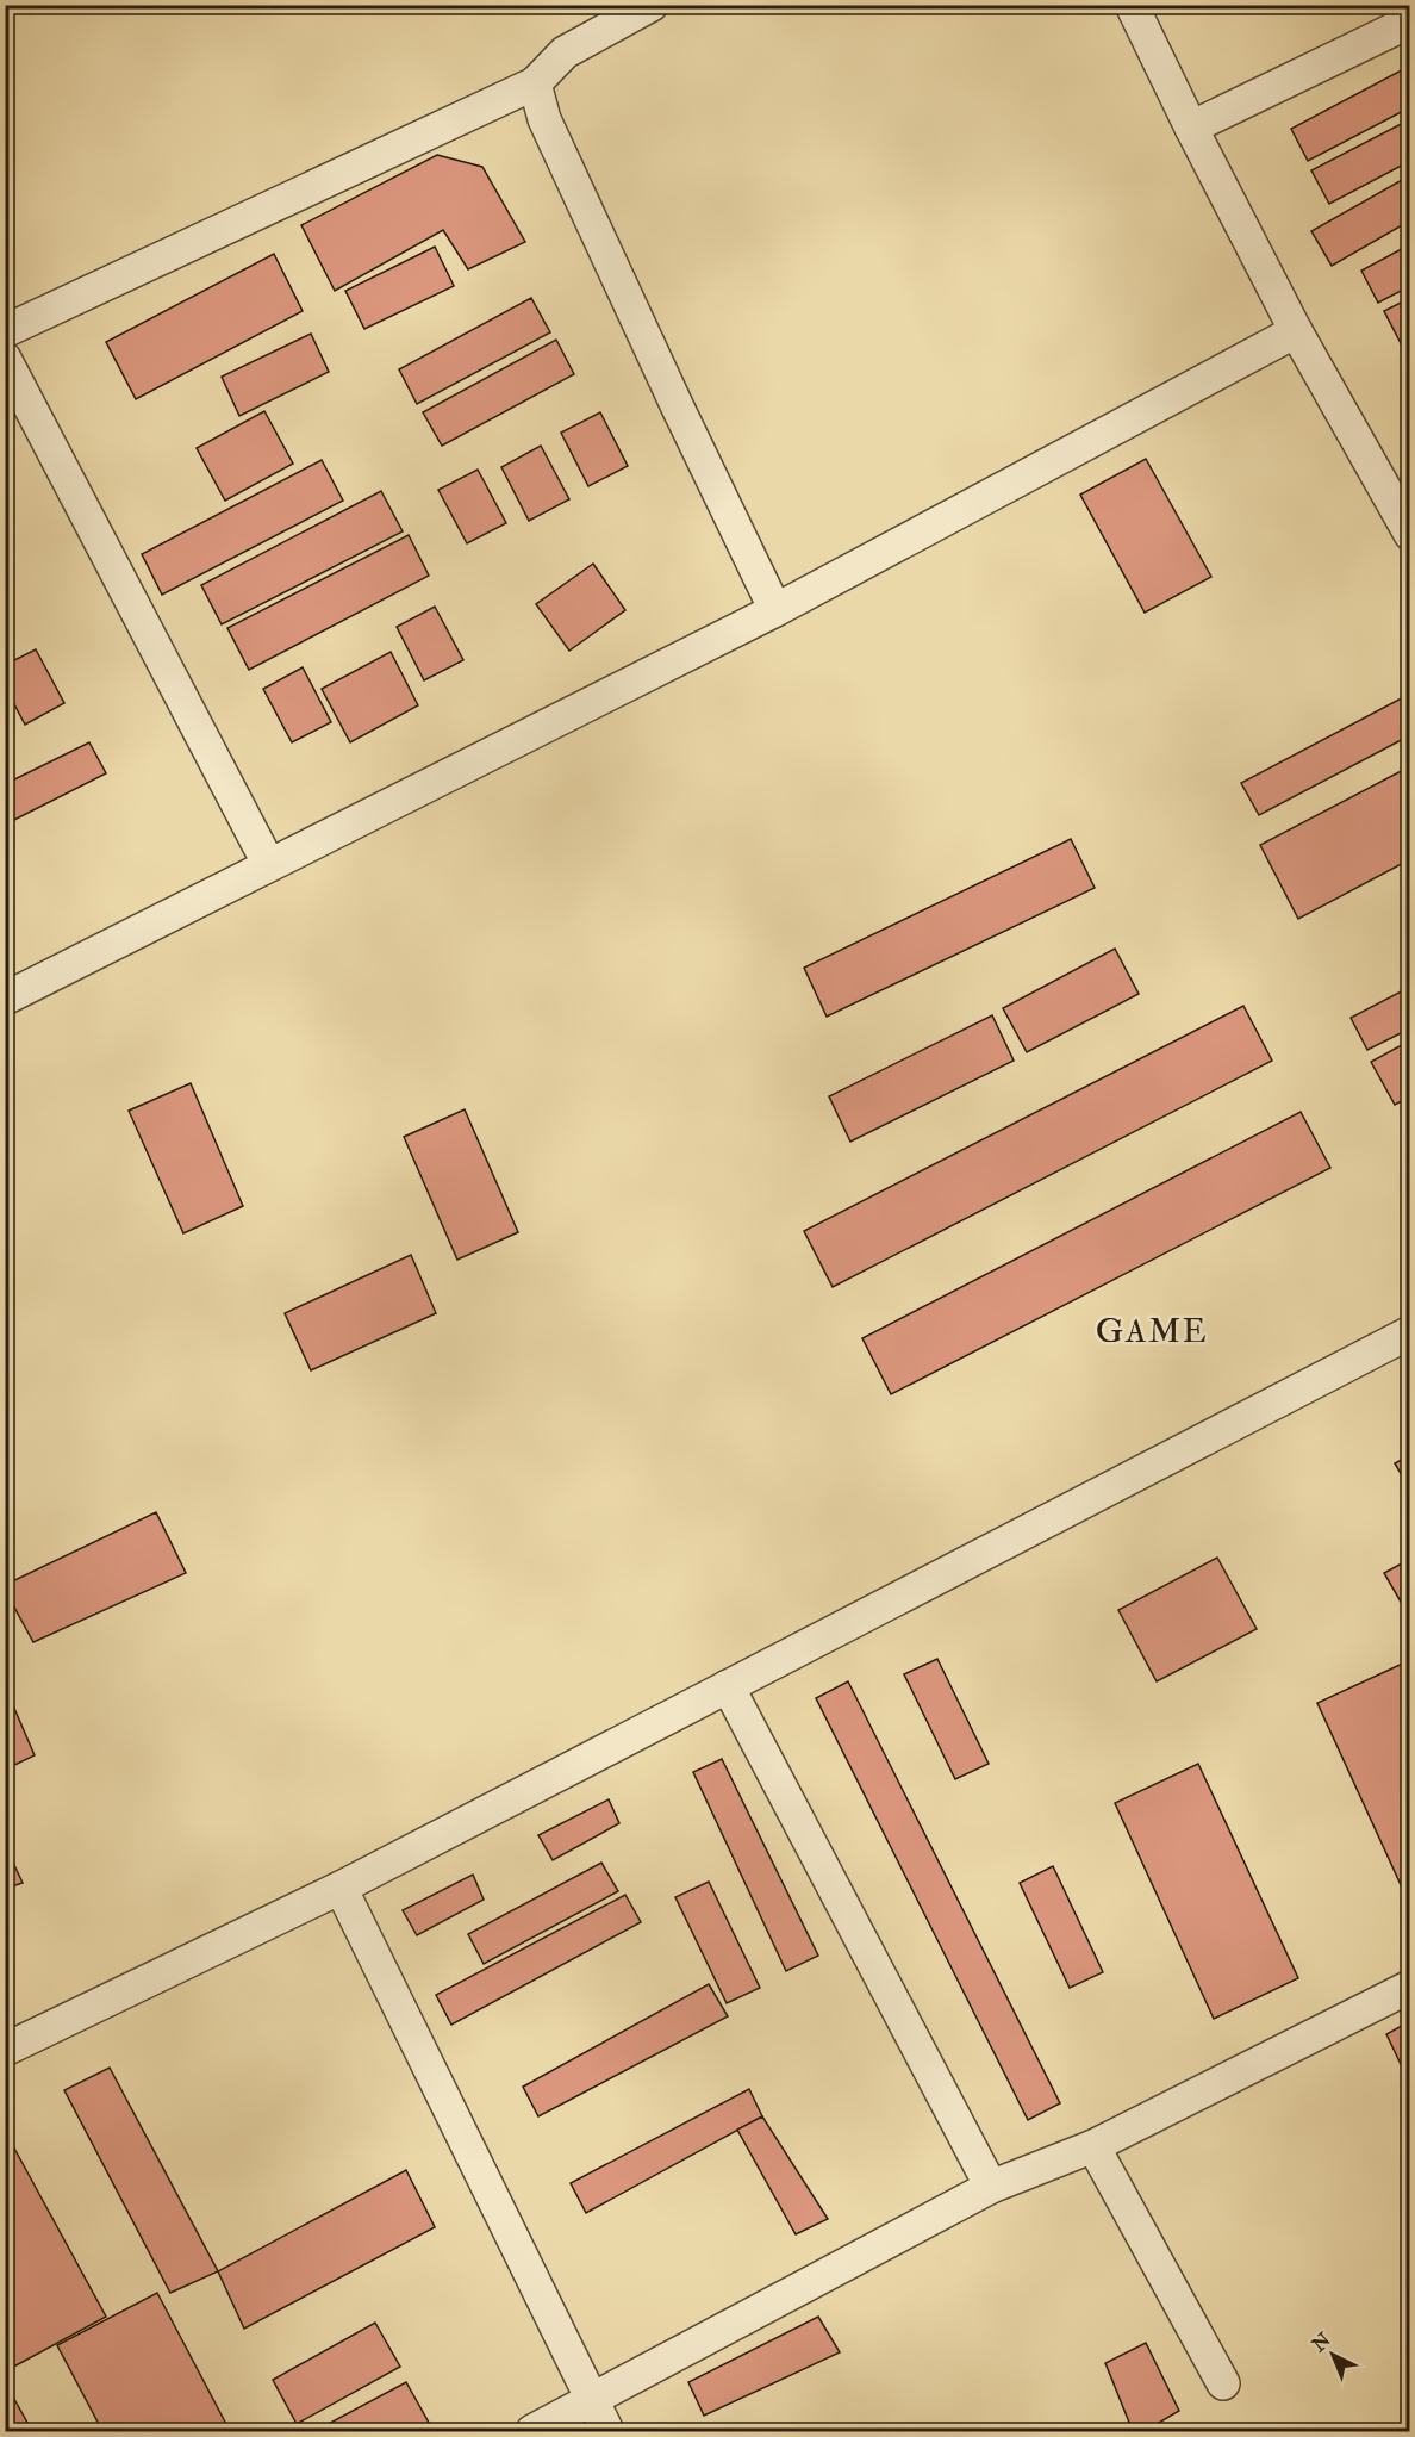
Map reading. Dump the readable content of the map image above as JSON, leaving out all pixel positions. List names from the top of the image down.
{
  "districts": ["GAME"],
  "north": "top left"
}
